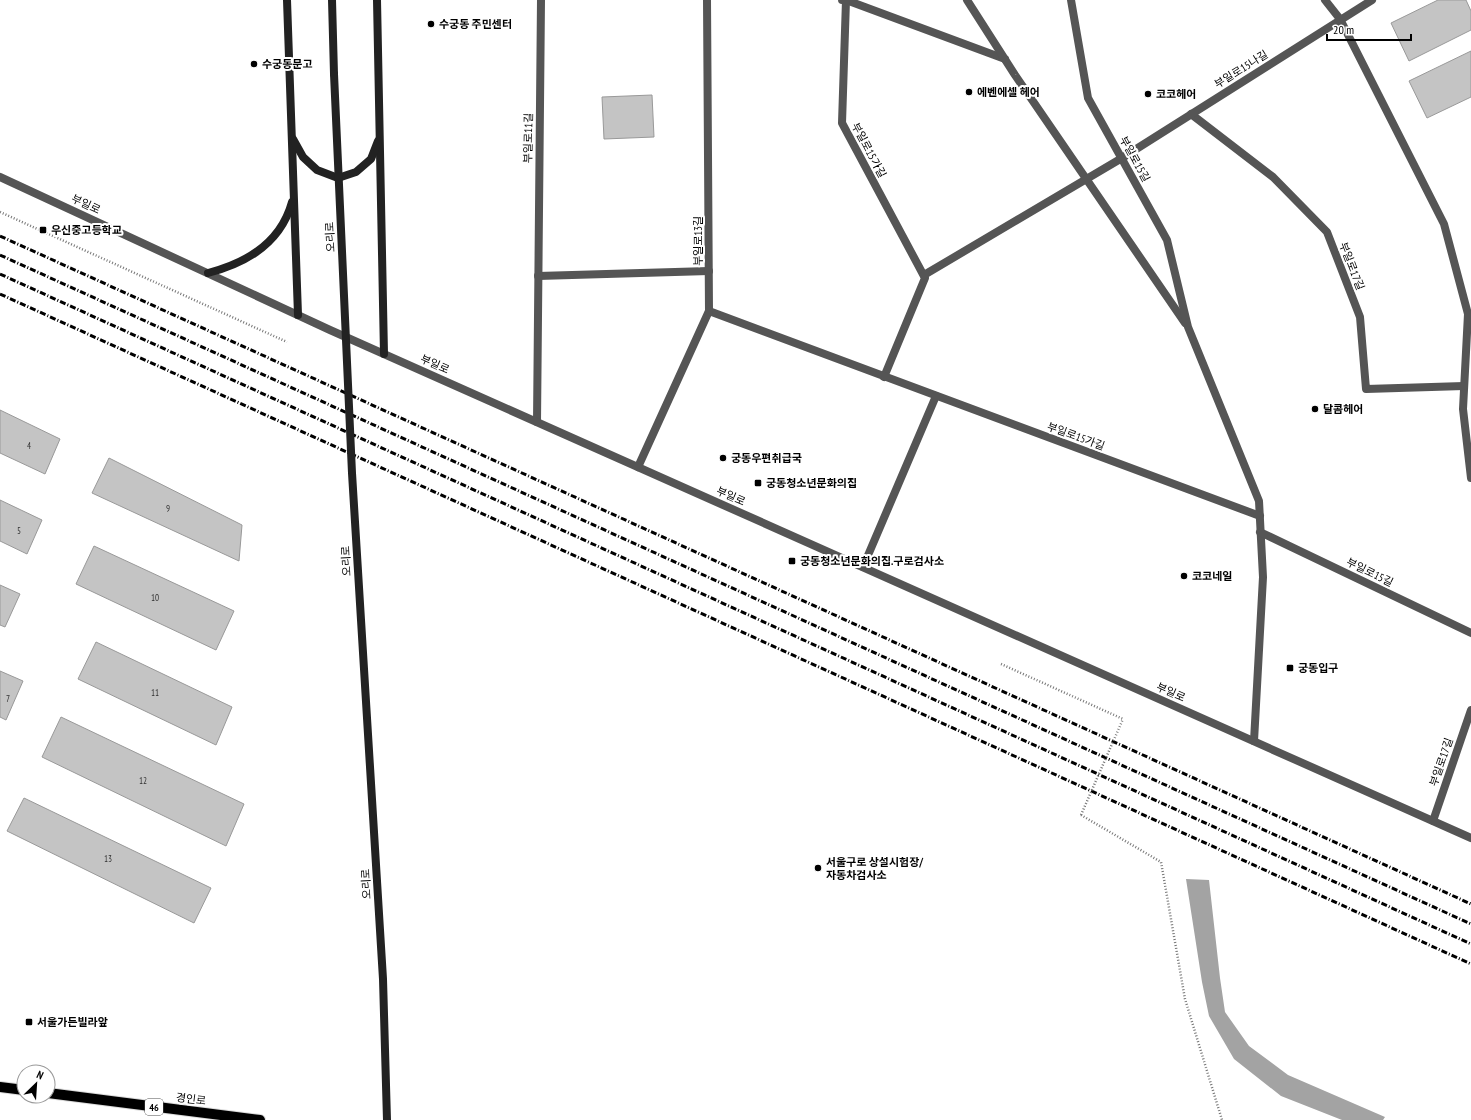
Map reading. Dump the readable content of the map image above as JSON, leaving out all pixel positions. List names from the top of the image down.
{
  "streets": {
    "main road": ["오리로", "경인로", "46"],
    "street": [
      "부일로15나길",
      "부일로11길",
      "부일로15가길",
      "부일로15길",
      "부일로",
      "부일로13길",
      "부일로17길"
    ]
  },
  "crossings": [
    ["부일로15나길", "부일로15길"],
    ["부일로15나길", "부일로17길"],
    ["부일로11길", "부일로"],
    ["부일로15가길", "부일로15길"],
    ["부일로15가길", "부일로13길"],
    ["부일로15길", "부일로"],
    ["부일로", "부일로13길"],
    ["부일로", "부일로17길"]
  ],
  "places": {
    "other": [
      "수궁동 주민센터",
      "수궁동문고",
      "에벤에셀 헤어",
      "코코헤어",
      "달콤헤어",
      "궁동우편취급국",
      "코코네일",
      "서울구로 상설시험장/ 자동차검사소"
    ],
    "transit": [
      "우신중고등학교",
      "궁동청소년문화의집",
      "궁동청소년문화의집.구로검사소",
      "궁동입구",
      "서울가든빌라앞"
    ]
  },
  "house_numbers": [
    "4",
    "9",
    "5",
    "10",
    "11",
    "7",
    "12",
    "13"
  ],
  "scale_bar": "20 m",
  "north": "top right"
}
